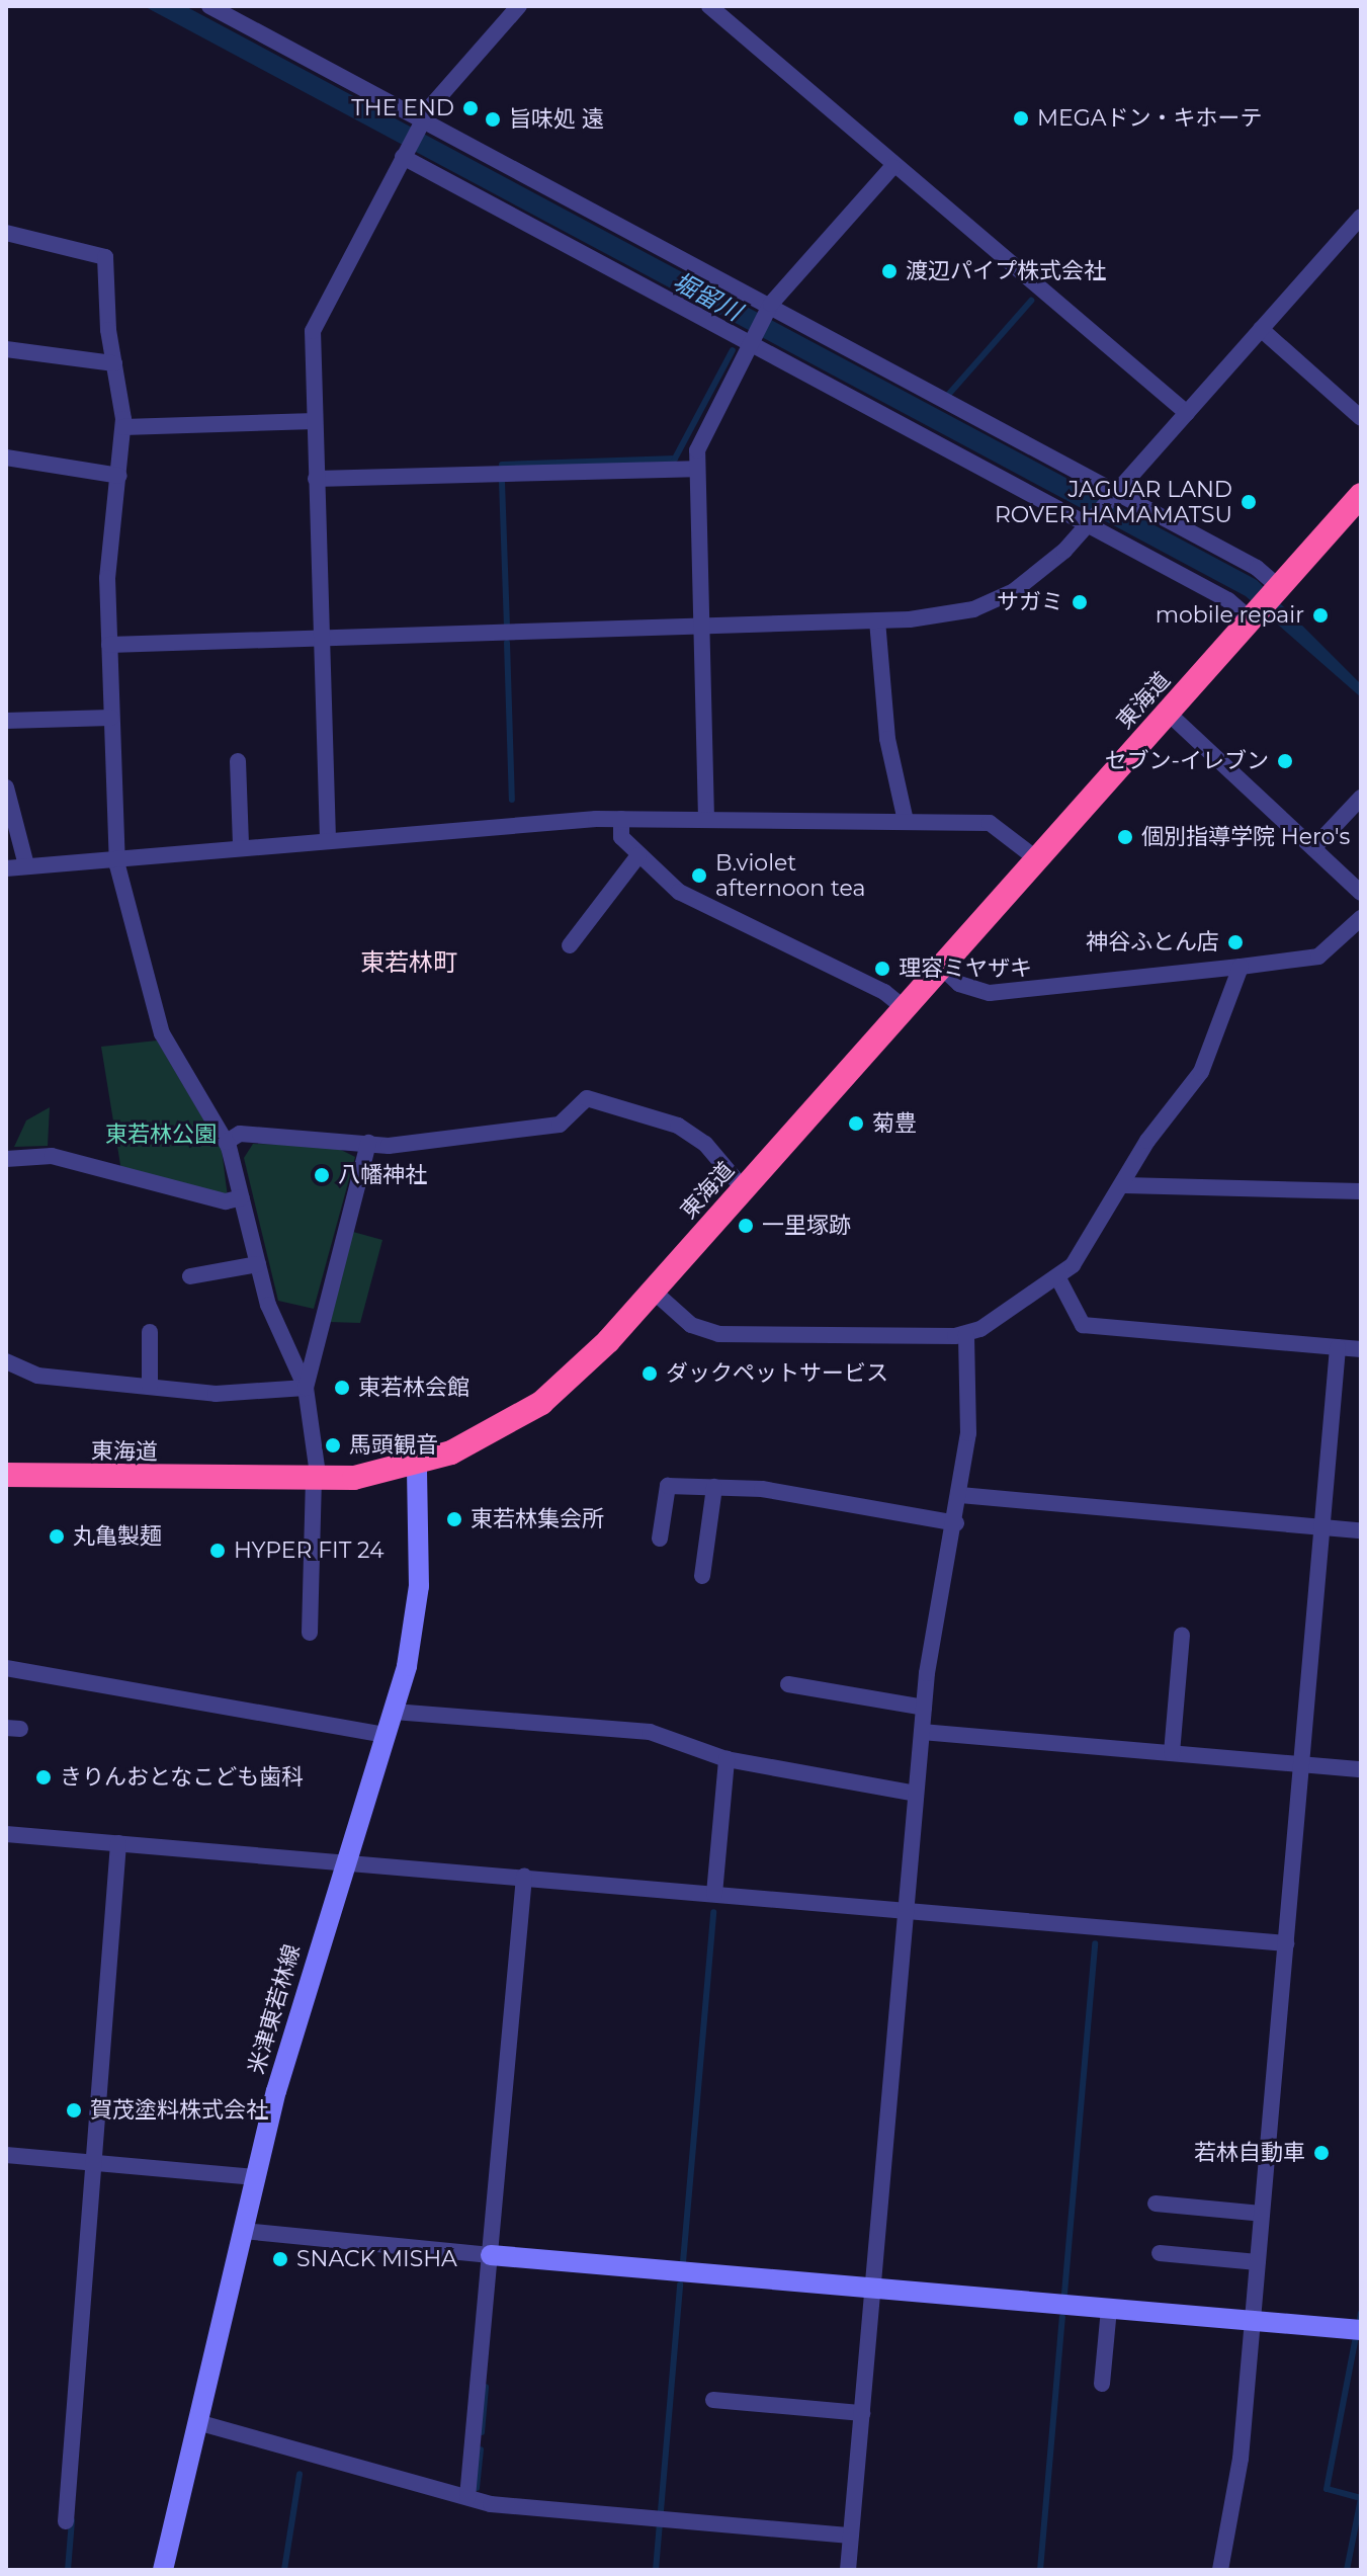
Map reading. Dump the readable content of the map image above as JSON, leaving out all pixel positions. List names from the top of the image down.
{
  "streets": {
    "highway": ["東海道"],
    "main road": ["米津東若林線"]
  },
  "crossings": [
    ["東海道", "米津東若林線"]
  ],
  "districts": ["東若林町"],
  "water": ["堀留川"],
  "parks": ["東若林公園"],
  "places": [
    "THE END",
    "MEGAドン・キホーテ",
    "旨味処 遠",
    "渡辺パイプ株式会社",
    "JAGUAR LAND ROVER HAMAMATSU",
    "サガミ",
    "mobile repair",
    "セブン-イレブン",
    "個別指導学院 Hero's",
    "B.violet afternoon tea",
    "神谷ふとん店",
    "理容ミヤザキ",
    "菊豊",
    "八幡神社",
    "一里塚跡",
    "ダックペットサービス",
    "東若林会館",
    "馬頭観音",
    "東若林集会所",
    "丸亀製麺",
    "HYPER FIT 24",
    "きりんおとなこども歯科",
    "賀茂塗料株式会社",
    "若林自動車",
    "SNACK MISHA"
  ]
}
